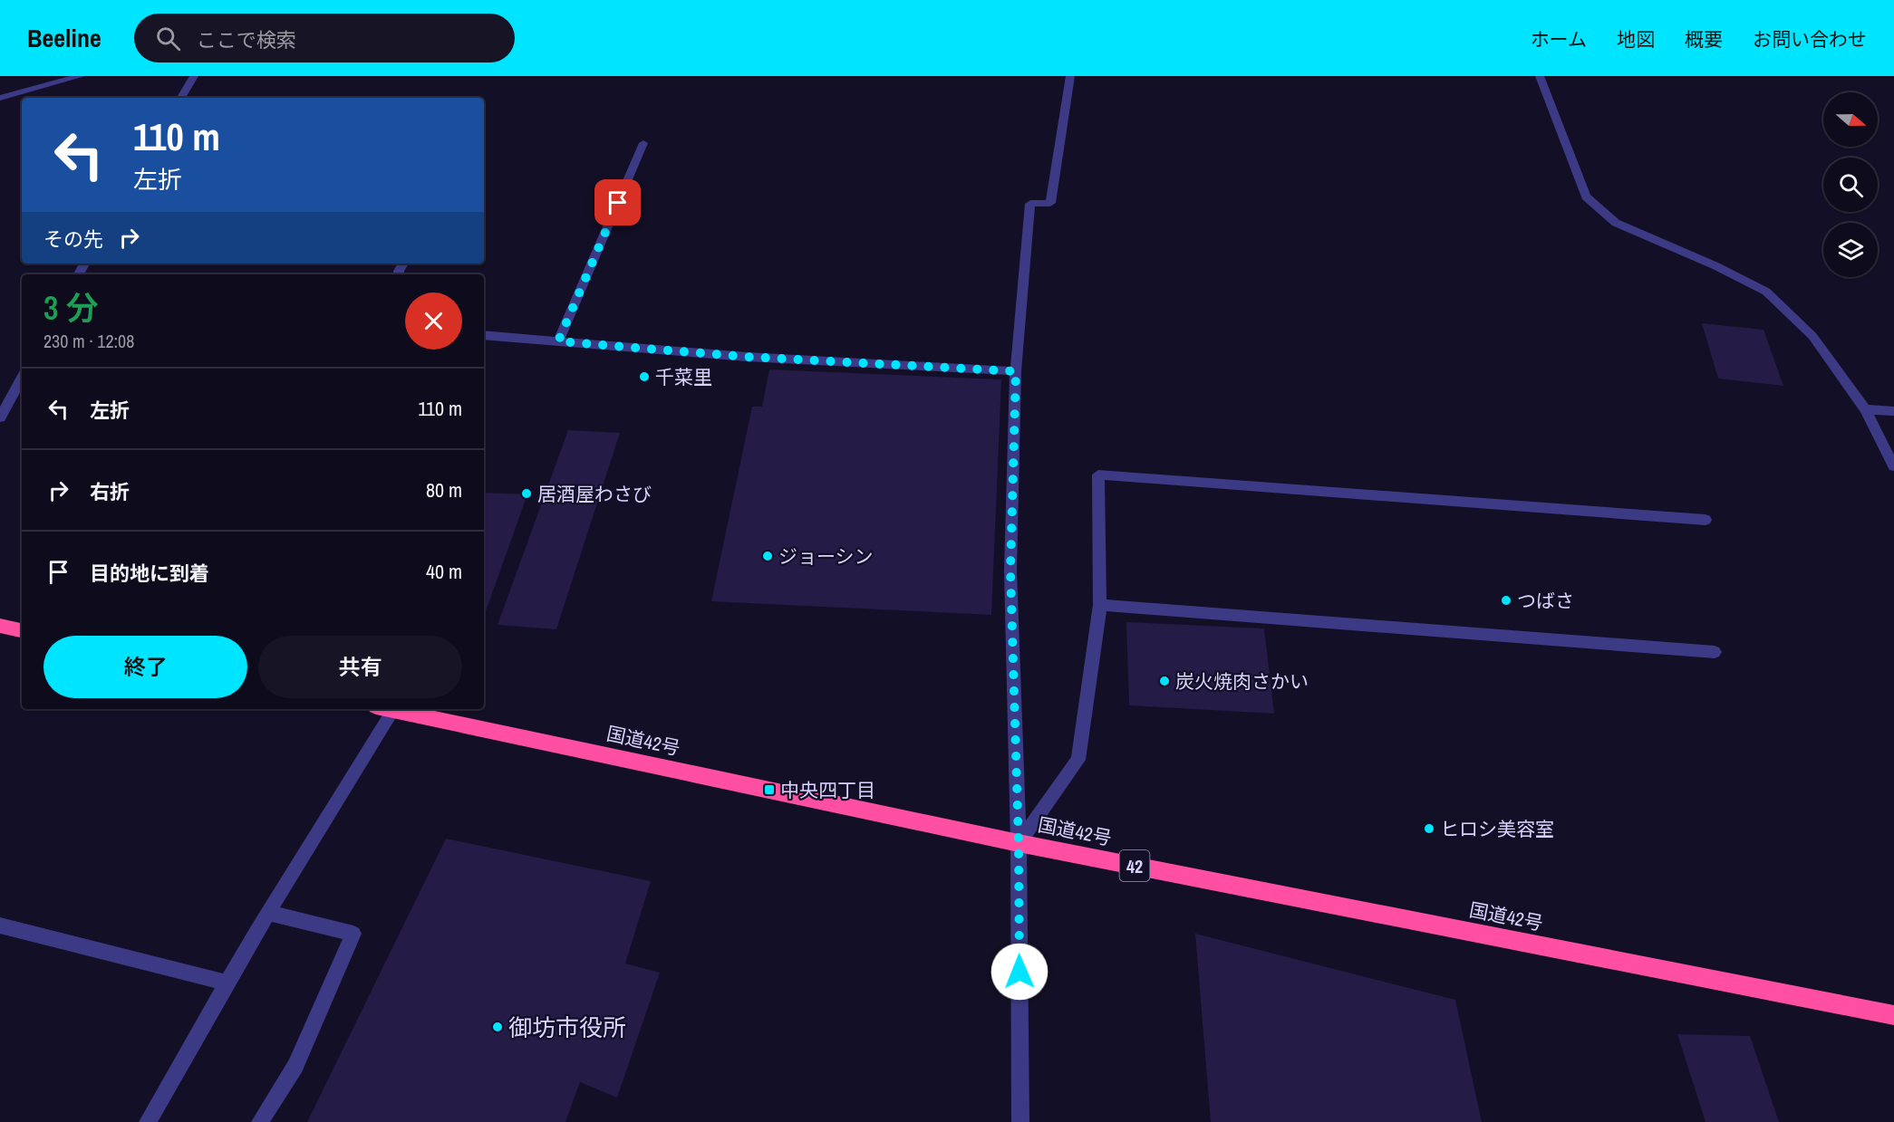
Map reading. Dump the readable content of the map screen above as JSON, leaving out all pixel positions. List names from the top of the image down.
{
  "streets": {
    "highway": ["国道42号", "42"]
  },
  "places": {
    "other": [
      "千菜里",
      "居酒屋わさび",
      "ジョーシン",
      "つばさ",
      "炭火焼肉さかい",
      "ヒロシ美容室",
      "御坊市役所"
    ],
    "transit": ["中央四丁目"]
  },
  "north": "right",
  "page": {
    "header": "Beeline",
    "search": "ここで検索",
    "nav": [
      "ホーム",
      "地図",
      "概要",
      "お問い合わせ"
    ],
    "turn": ["110 m", "左折"],
    "then": "その先",
    "heading": ["3 分", "230 m · 12:08"],
    "list": [
      {
        "name": "左折",
        "value": "110 m"
      },
      {
        "name": "右折",
        "value": "80 m"
      },
      {
        "name": "目的地に到着",
        "value": "40 m"
      }
    ],
    "buttons": ["終了", "共有"]
  }
}
